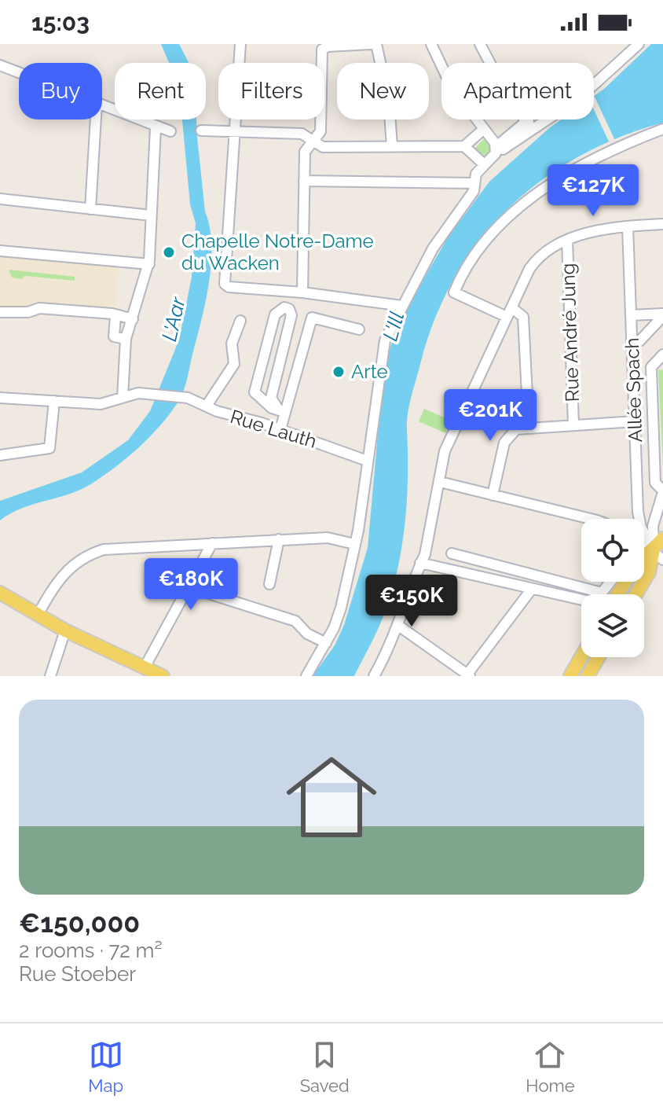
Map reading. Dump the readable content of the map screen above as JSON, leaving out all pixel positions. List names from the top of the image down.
{
  "streets": {
    "street": ["Rue André Jung", "Allée Spach", "Rue Lauth"]
  },
  "water": ["L'Aar", "L'Ill"],
  "places": ["Chapelle Notre-Dame du Wacken", "Arte"],
  "page": {
    "status": "15:03",
    "chip": [
      "Buy",
      "Rent",
      "Filters",
      "New",
      "Apartment"
    ],
    "price": [
      "€127K",
      "€201K",
      "€180K",
      "€150K"
    ],
    "list": [
      {
        "name": "€150,000",
        "note": "2 rooms · 72 m² · Rue Stoeber"
      }
    ],
    "tabs": ["Map", "Saved", "Home"]
  }
}
